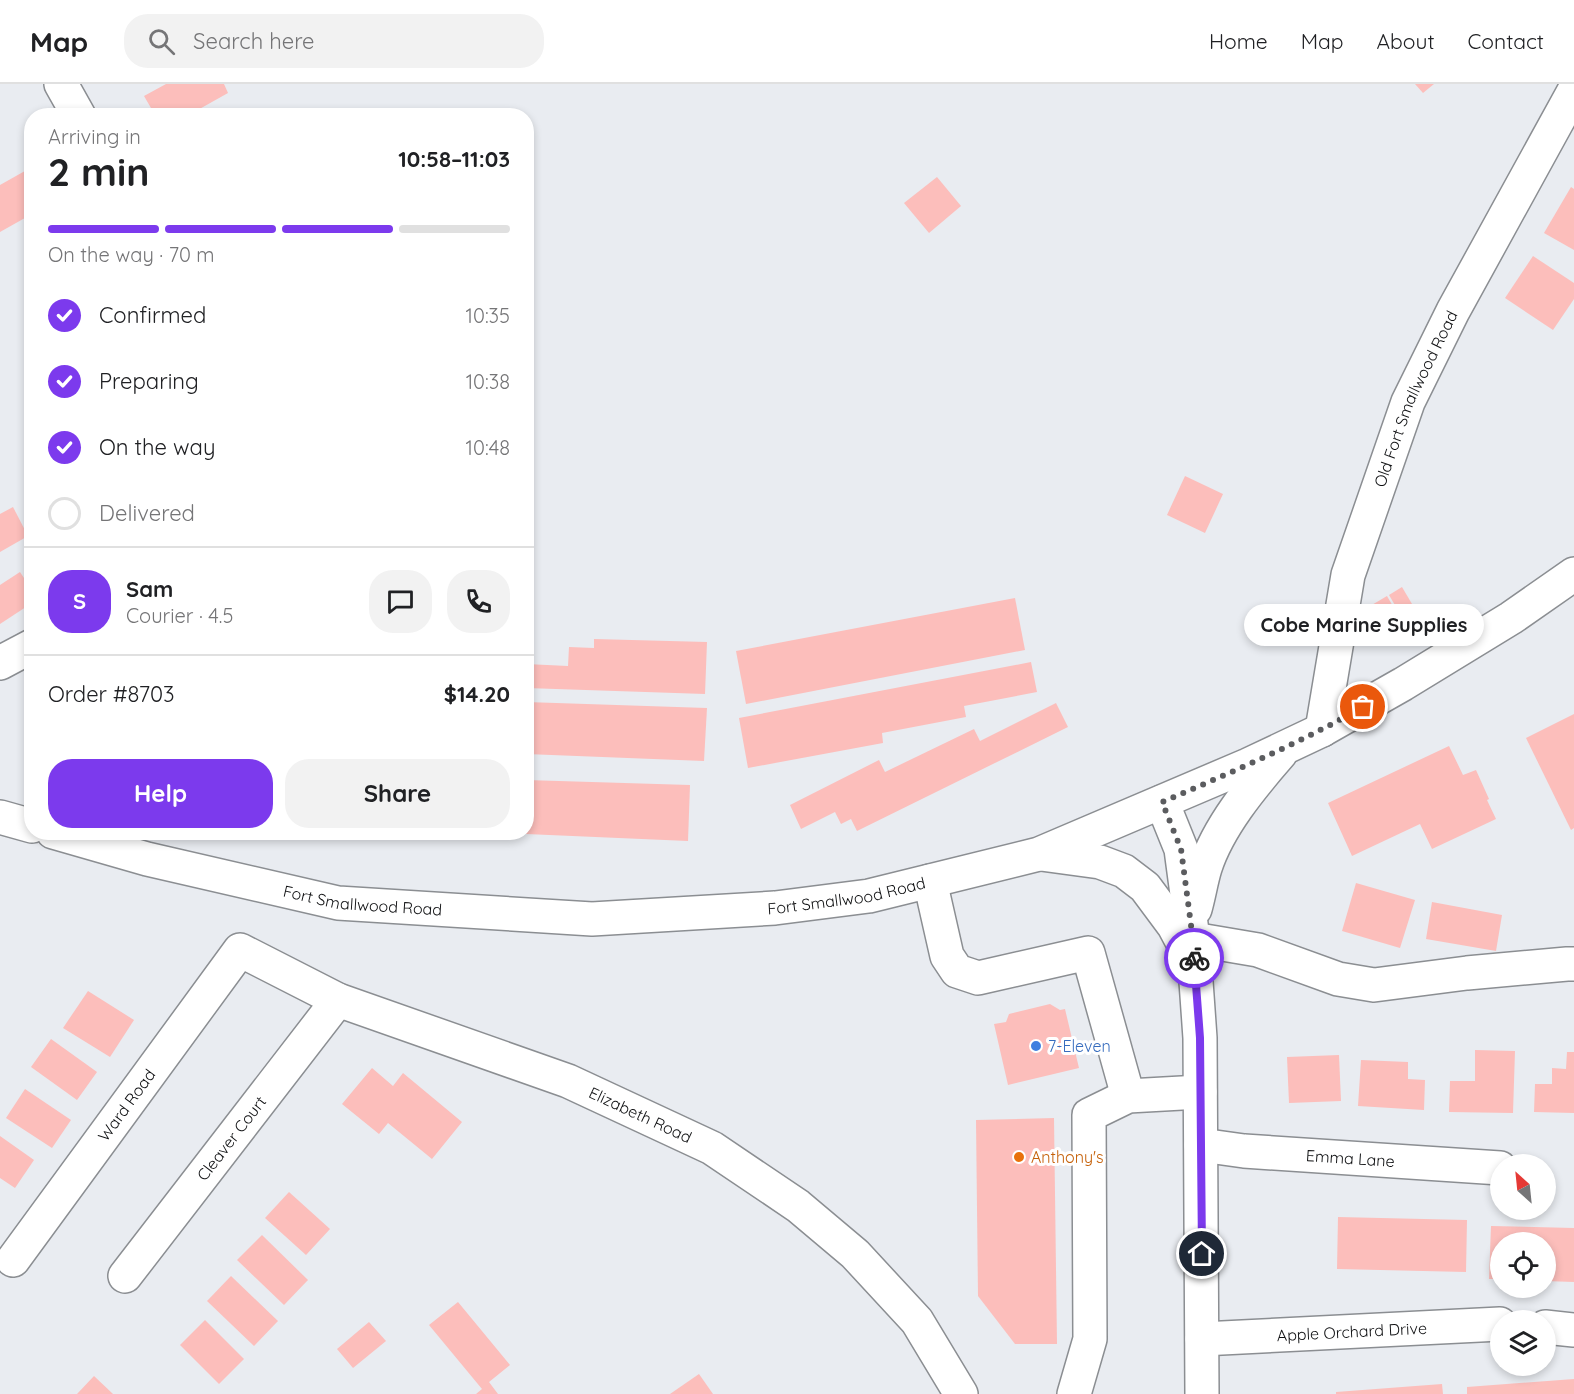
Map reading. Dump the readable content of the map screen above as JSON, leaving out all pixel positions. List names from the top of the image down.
{
  "streets": {
    "street": [
      "Old Fort Smallwood Road",
      "Fort Smallwood Road",
      "Ward Road",
      "Elizabeth Road",
      "Cleaver Court",
      "Emma Lane",
      "Apple Orchard Drive"
    ]
  },
  "crossings": [
    ["Old Fort Smallwood Road", "Fort Smallwood Road"],
    ["Ward Road", "Elizabeth Road"],
    ["Elizabeth Road", "Cleaver Court"]
  ],
  "places": ["Cobe Marine Supplies", "7-Eleven", "Anthony's"],
  "north": "top left",
  "page": {
    "header": "Map",
    "search": "Search here",
    "nav": [
      "Home",
      "Map",
      "About",
      "Contact"
    ],
    "heading": ["2 min", "Arriving in", "10:58–11:03"],
    "panel": [
      "Sam",
      "Courier · 4.5",
      "Order #8703",
      "$14.20"
    ],
    "bar": "On the way · 70 m",
    "list": [
      ["Confirmed", "10:35"],
      ["Preparing", "10:38"],
      ["On the way", "10:48"],
      "Delivered"
    ],
    "round": "S",
    "bubble": "Cobe Marine Supplies",
    "buttons": ["Help", "Share"]
  }
}
